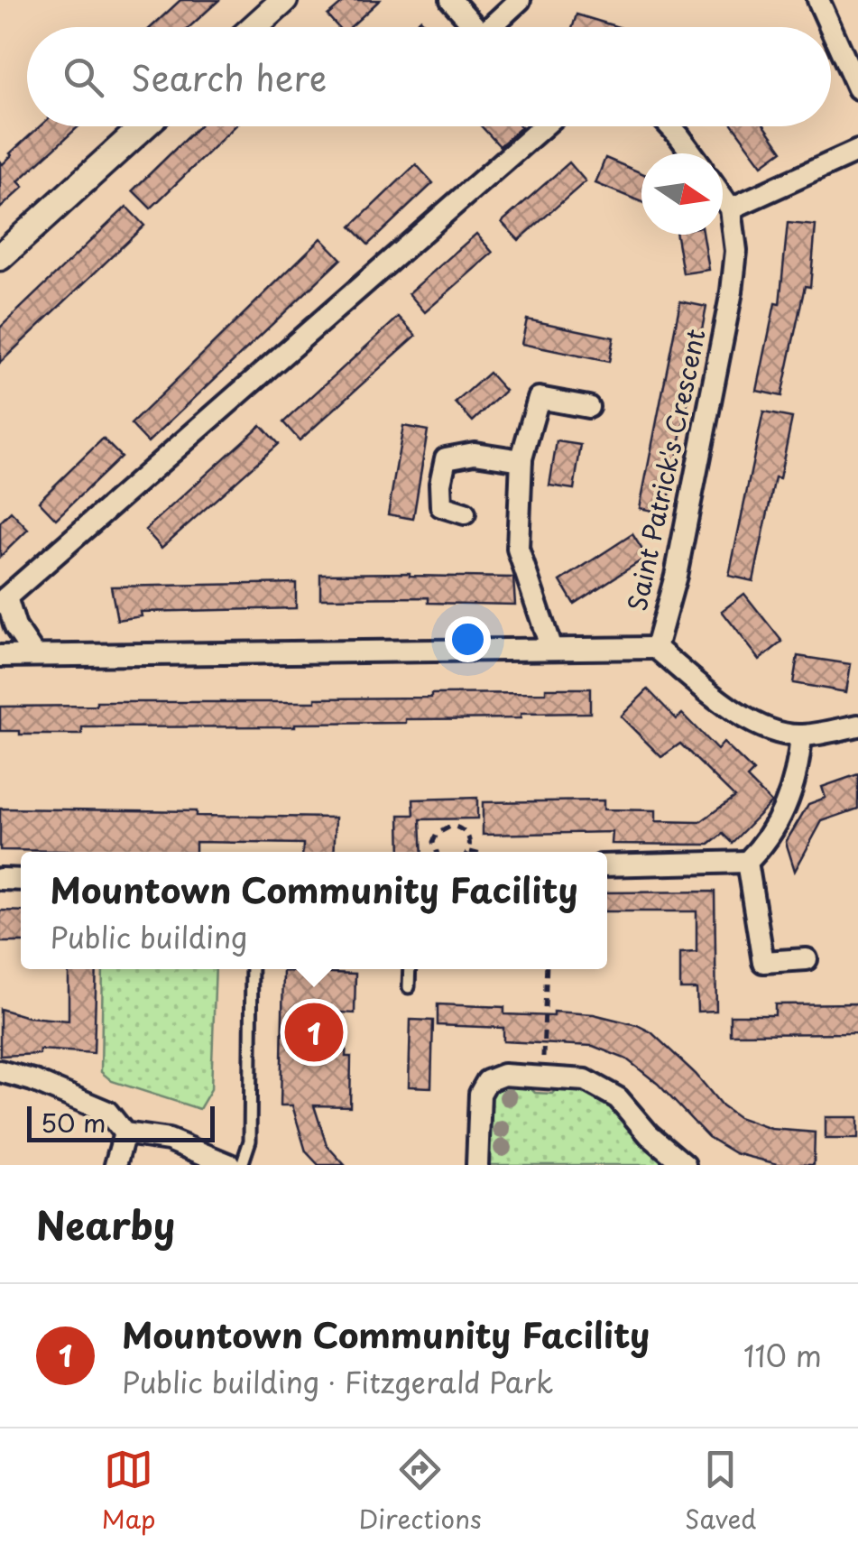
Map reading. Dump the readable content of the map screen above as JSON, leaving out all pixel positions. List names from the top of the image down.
{
  "streets": {
    "street": ["Saint Patrick's Crescent"]
  },
  "scale_bar": "50 m",
  "north": "right",
  "page": {
    "search": "Search here",
    "popup": ["Mountown Community Facility", "Public building"],
    "pins": "1",
    "scale": "50 m",
    "heading": "Nearby",
    "list": [
      {
        "mark": "1",
        "name": "Mountown Community Facility",
        "note": "Public building · Fitzgerald Park",
        "value": "110 m"
      }
    ],
    "nav": ["Map", "Directions", "Saved"]
  }
}
